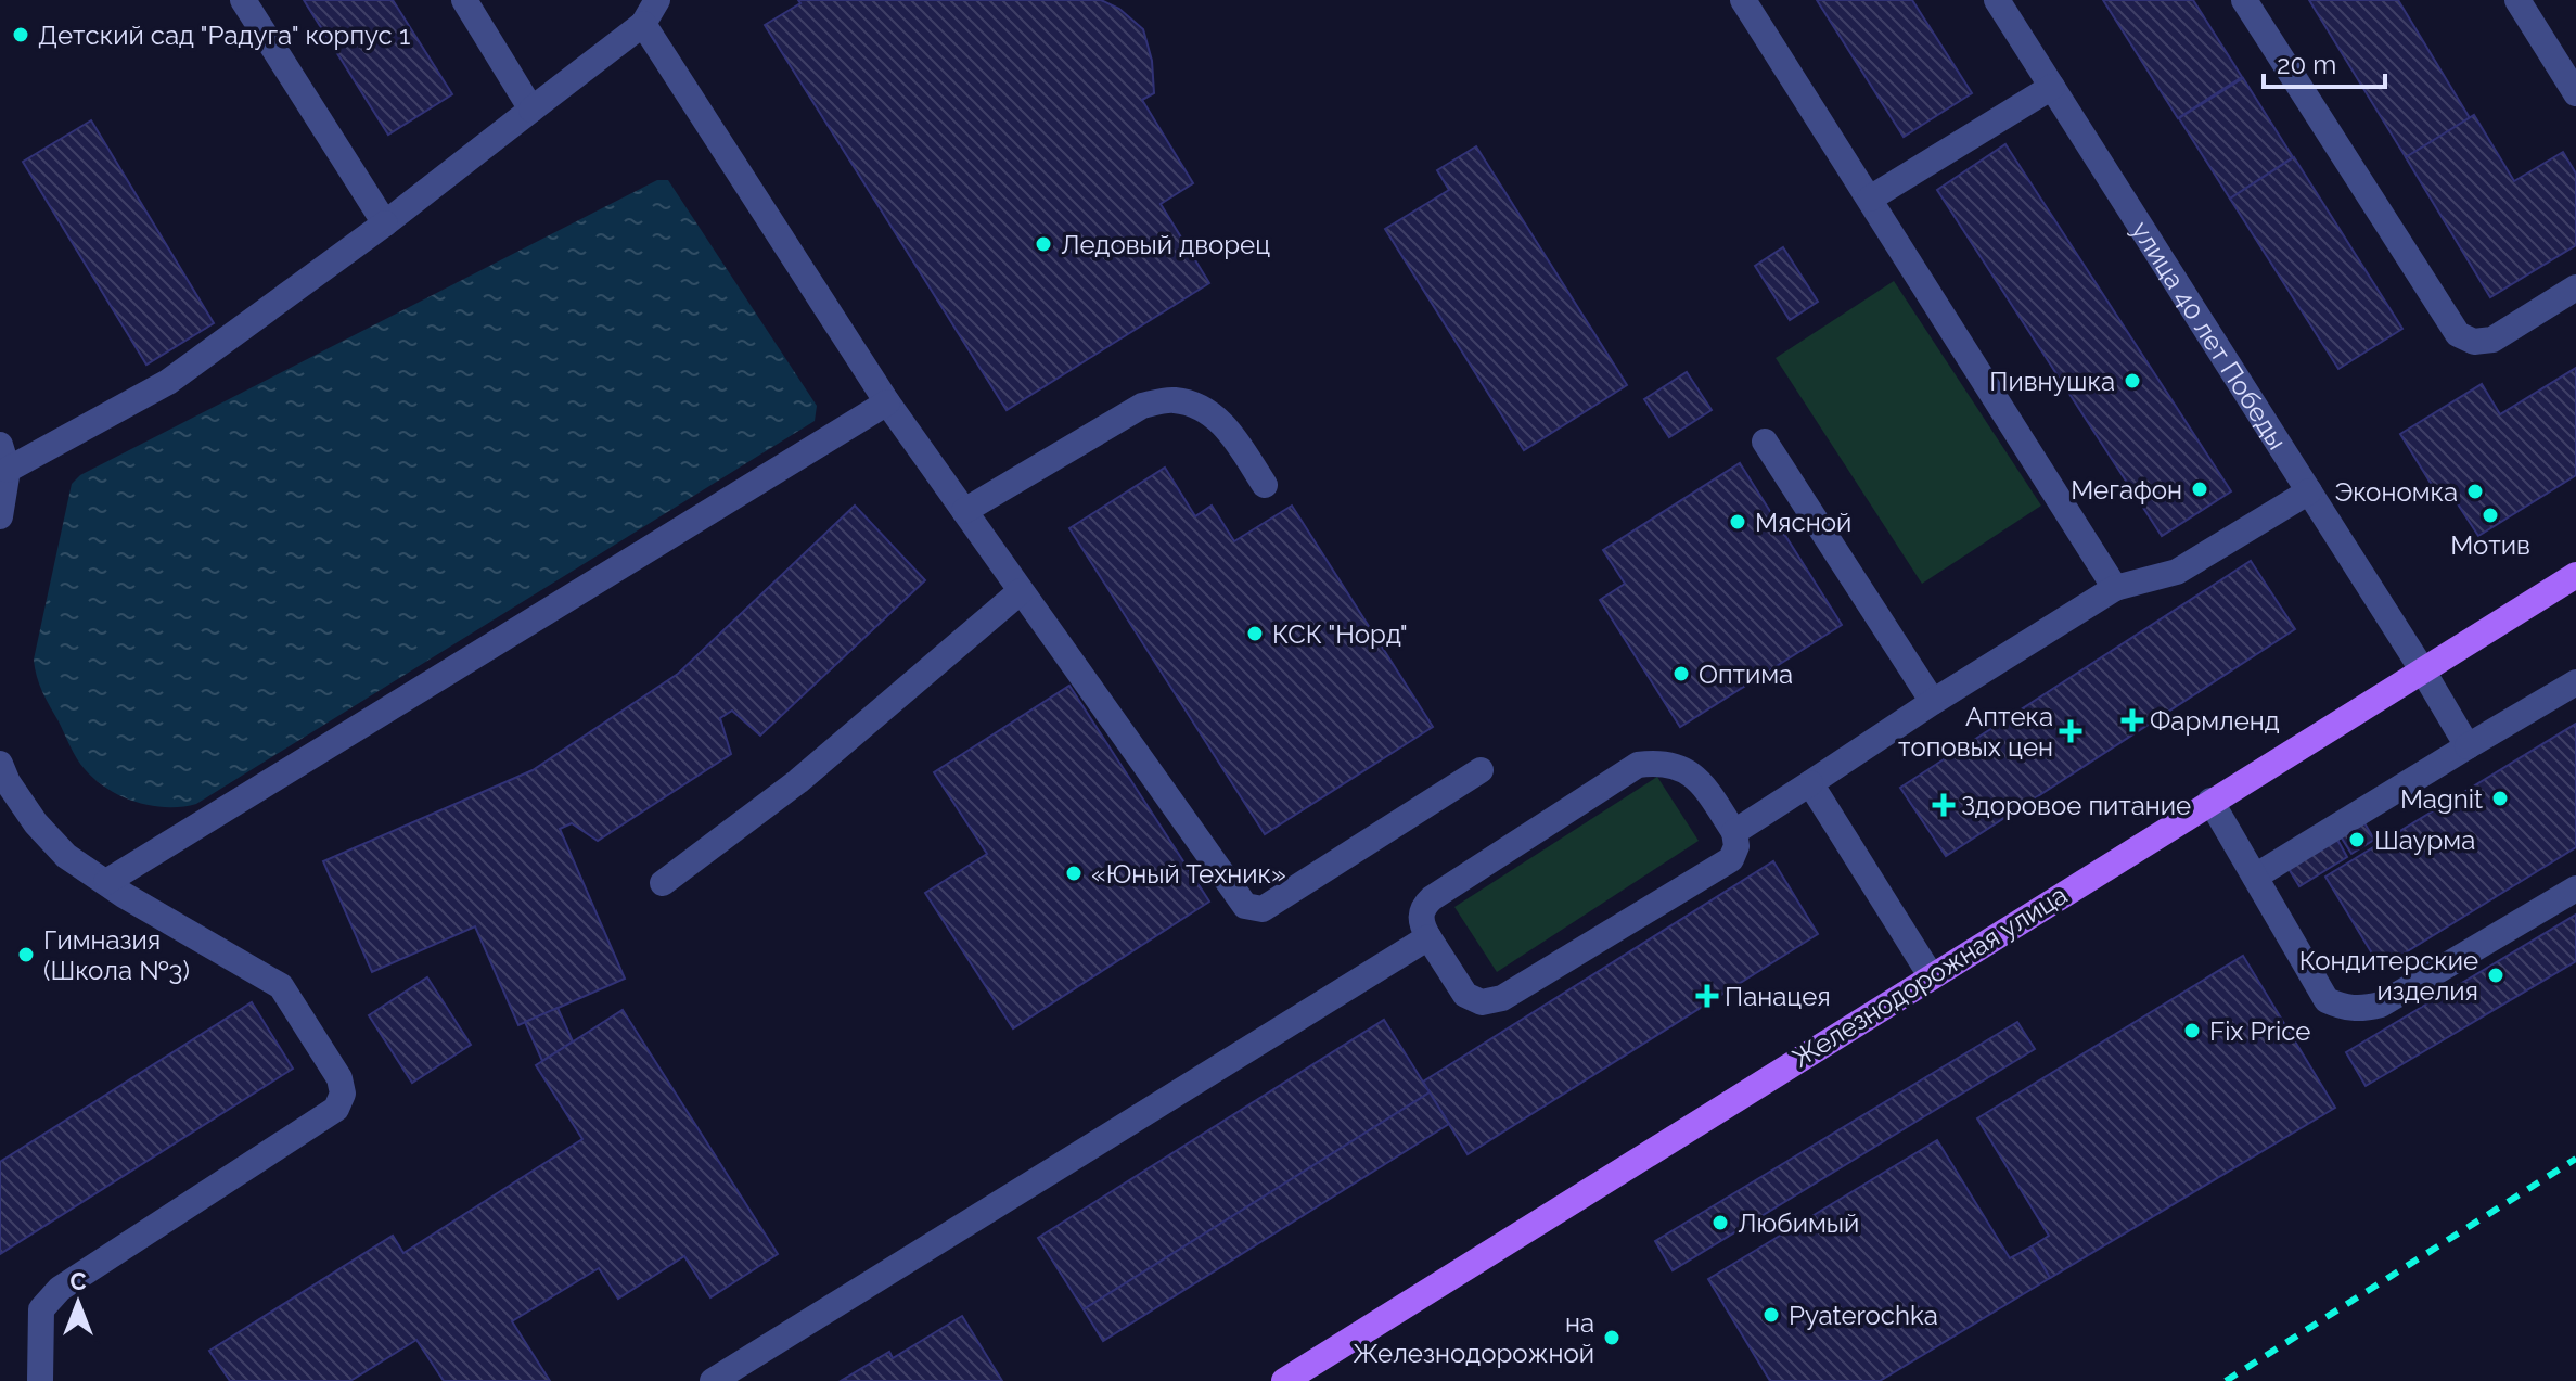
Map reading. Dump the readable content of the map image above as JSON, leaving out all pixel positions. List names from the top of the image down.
{
  "streets": {
    "main road": ["Железнодорожная улица"],
    "street": ["улица 40 лет Победы"]
  },
  "crossings": [
    ["улица 40 лет Победы", "Железнодорожная улица"]
  ],
  "places": {
    "other": [
      "Детский сад \"Радуга\" корпус 1",
      "Ледовый дворец",
      "Пивнушка",
      "Мегафон",
      "Экономка",
      "Мотив",
      "Мясной",
      "КСК \"Норд\"",
      "Оптима",
      "Magnit",
      "Шаурма",
      "«Юный Техник»",
      "Гимназия (Школа №3)",
      "Кондитерские изделия",
      "Fix Price",
      "Любимый",
      "Pyaterochka",
      "на Железнодорожной"
    ],
    "health": [
      "Фармленд",
      "Аптека топовых цен",
      "Здоровое питание",
      "Панацея"
    ]
  },
  "scale_bar": "20 m",
  "north": "top"
}
